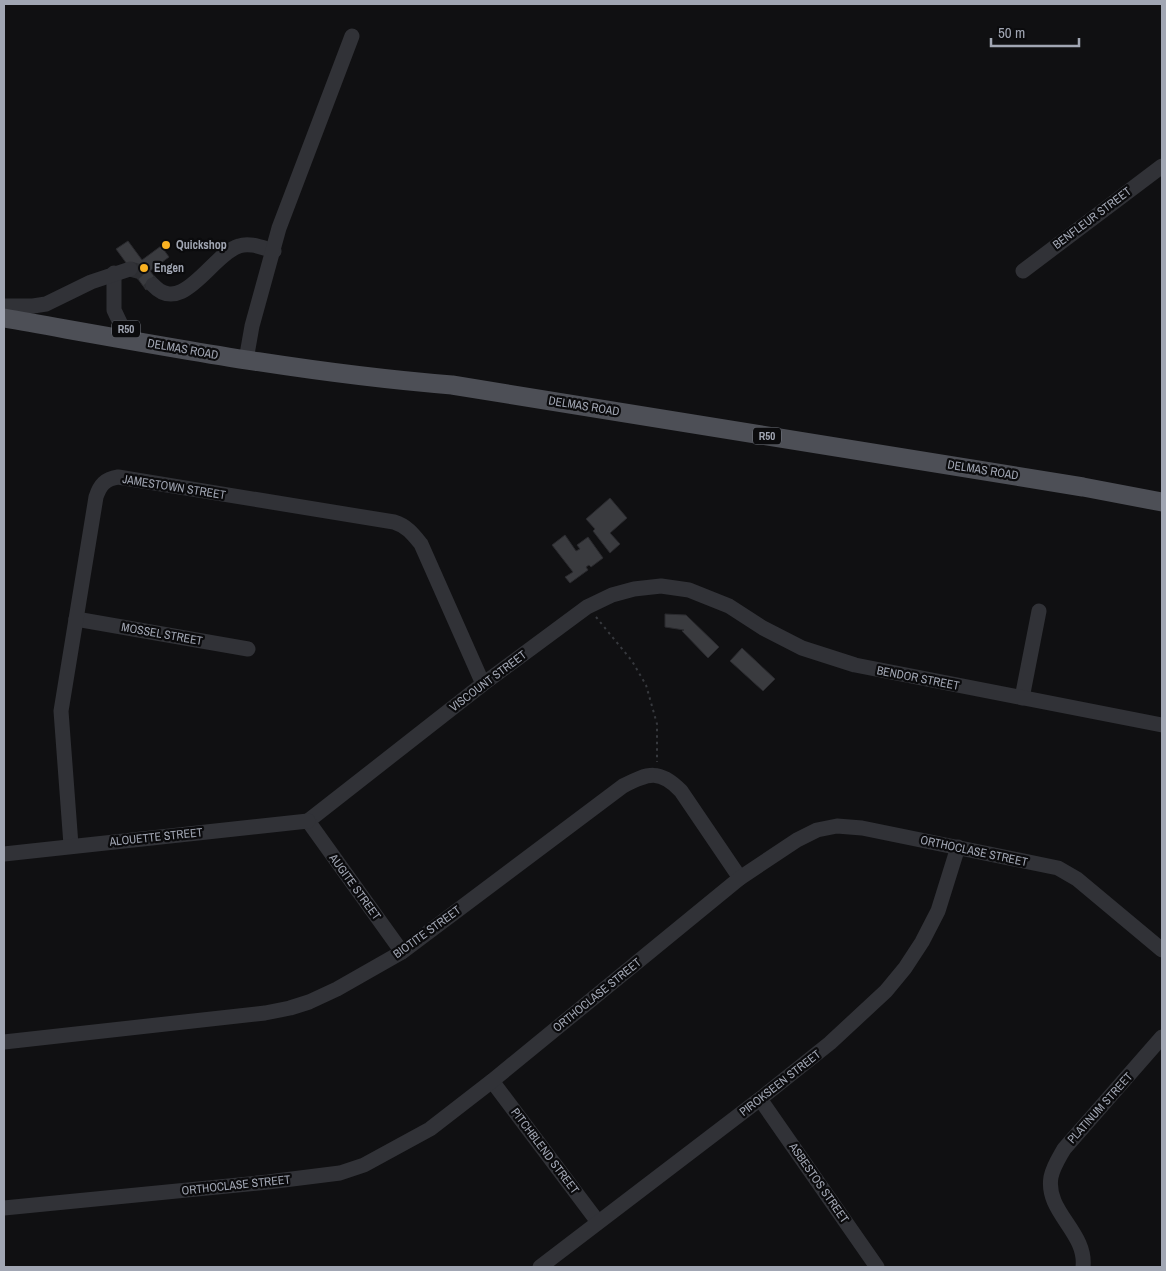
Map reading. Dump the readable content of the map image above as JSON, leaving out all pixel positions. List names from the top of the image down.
{
  "streets": {
    "main road": ["R50", "DELMAS ROAD"],
    "street": [
      "BENFLEUR STREET",
      "JAMESTOWN STREET",
      "MOSSEL STREET",
      "BENDOR STREET",
      "VISCOUNT STREET",
      "ALOUETTE STREET",
      "ORTHOCLASE STREET",
      "AUGITE STREET",
      "BIOTITE STREET",
      "PIROKSEEN STREET",
      "PLATINUM STREET",
      "PITCHBLEND STREET",
      "ASBESTOS STREET"
    ]
  },
  "crossings": [
    ["JAMESTOWN STREET", "MOSSEL STREET"],
    ["JAMESTOWN STREET", "VISCOUNT STREET"],
    ["JAMESTOWN STREET", "ALOUETTE STREET"],
    ["BENDOR STREET", "VISCOUNT STREET"],
    ["VISCOUNT STREET", "ALOUETTE STREET"],
    ["VISCOUNT STREET", "AUGITE STREET"],
    ["ALOUETTE STREET", "AUGITE STREET"],
    ["ORTHOCLASE STREET", "PIROKSEEN STREET"],
    ["ORTHOCLASE STREET", "PITCHBLEND STREET"],
    ["AUGITE STREET", "BIOTITE STREET"],
    ["PIROKSEEN STREET", "PITCHBLEND STREET"],
    ["PIROKSEEN STREET", "ASBESTOS STREET"]
  ],
  "places": ["Quickshop", "Engen"],
  "scale_bar": "50 m"
}
